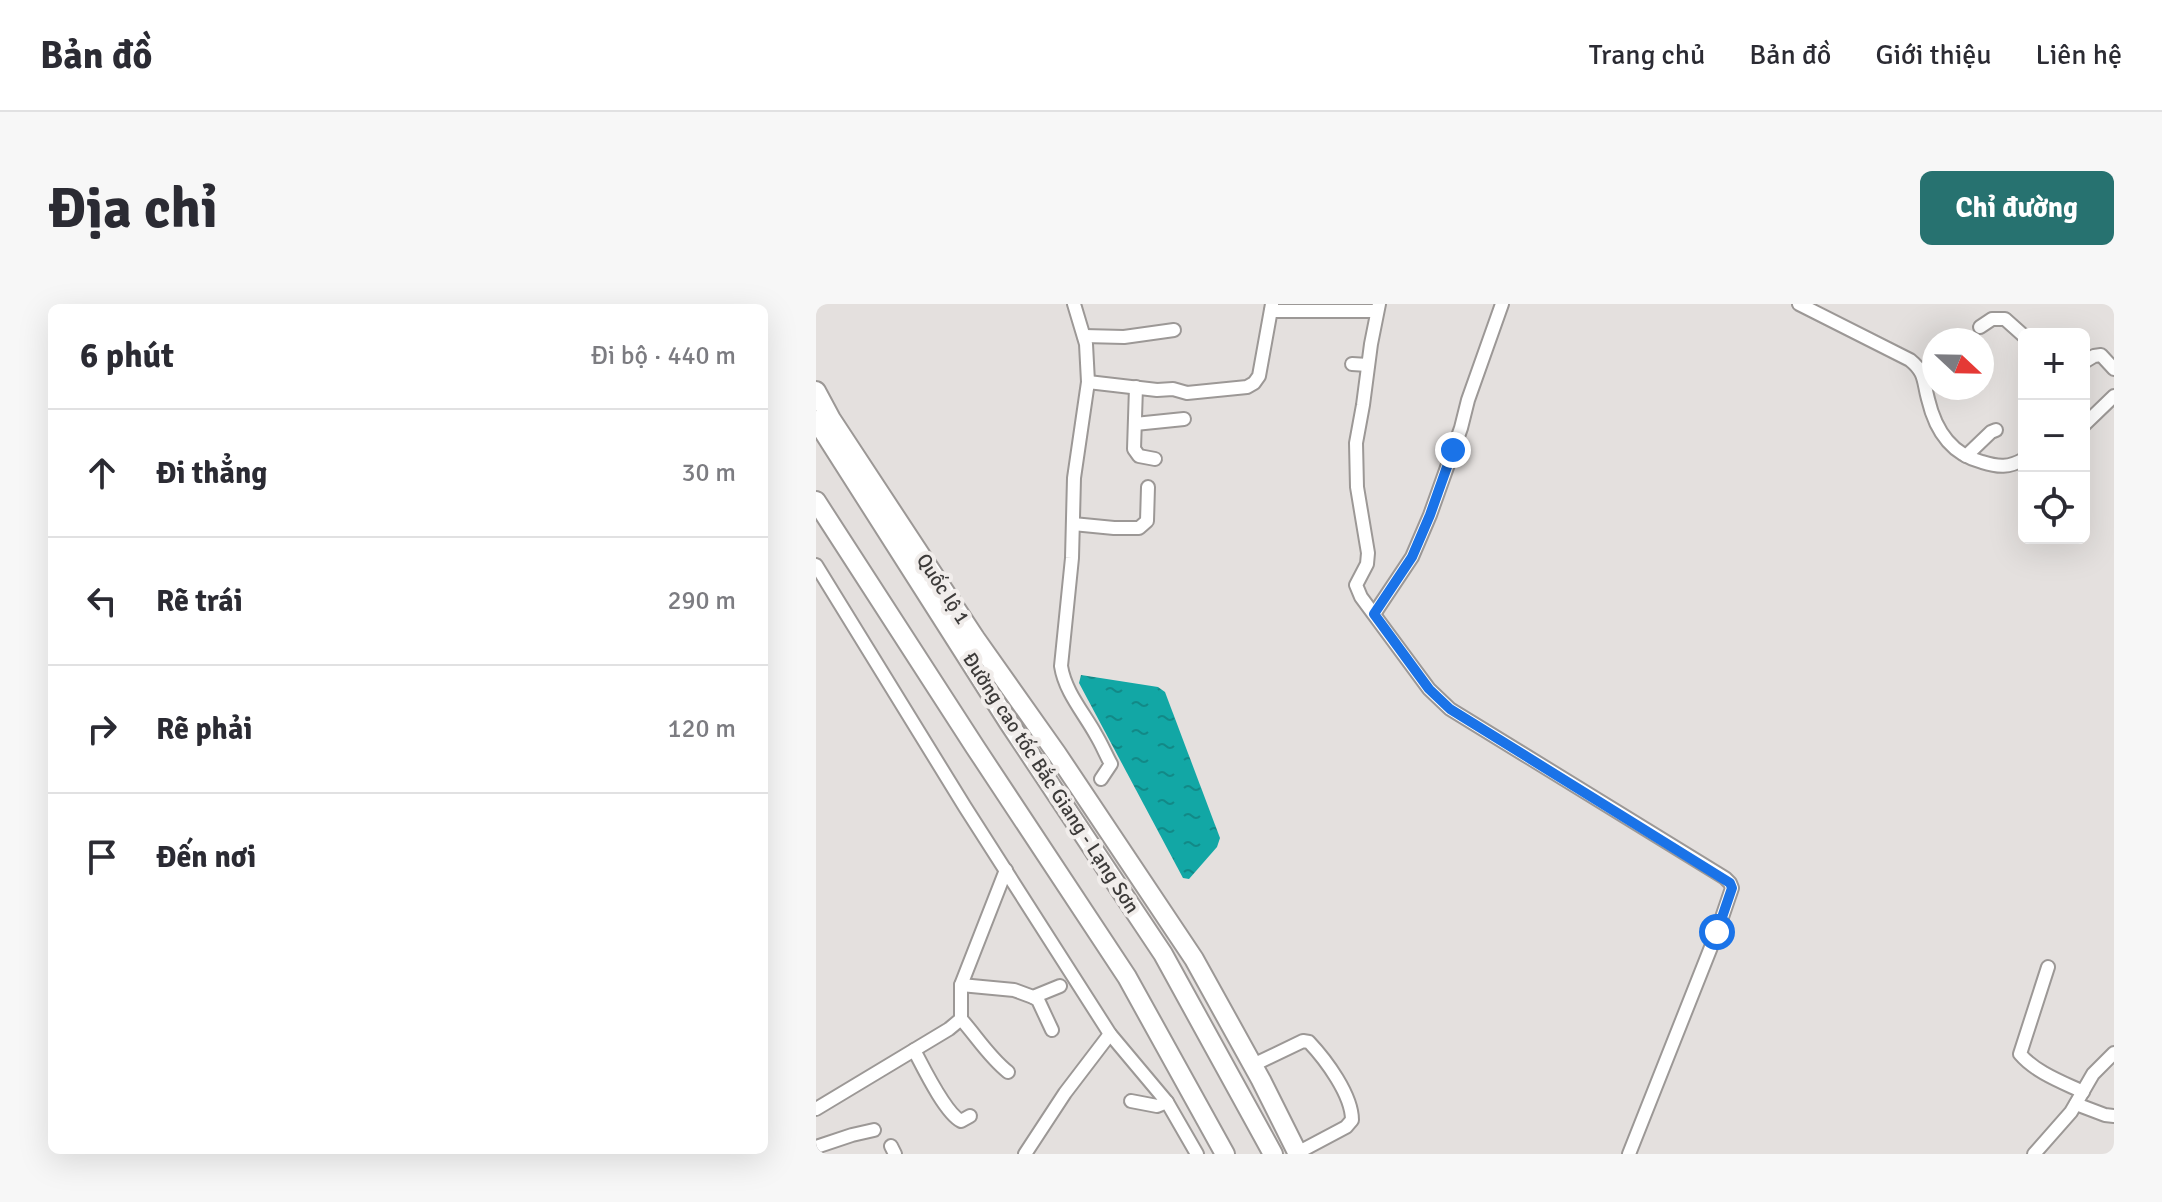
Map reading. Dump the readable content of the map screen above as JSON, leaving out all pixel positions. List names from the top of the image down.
{
  "streets": {
    "highway": ["Quốc lộ 1", "Đường cao tốc Bắc Giang - Lạng Sơn"]
  },
  "north": "right",
  "page": {
    "header": "Bản đồ",
    "nav": [
      "Trang chủ",
      "Bản đồ",
      "Giới thiệu",
      "Liên hệ"
    ],
    "buttons": "Chỉ đường",
    "title": "Địa chỉ",
    "heading": ["6 phút", "Đi bộ · 440 m"],
    "map_buttons": ["+", "−"],
    "list": [
      ["Đi thẳng", "30 m"],
      ["Rẽ trái", "290 m"],
      ["Rẽ phải", "120 m"],
      "Đến nơi"
    ]
  }
}
